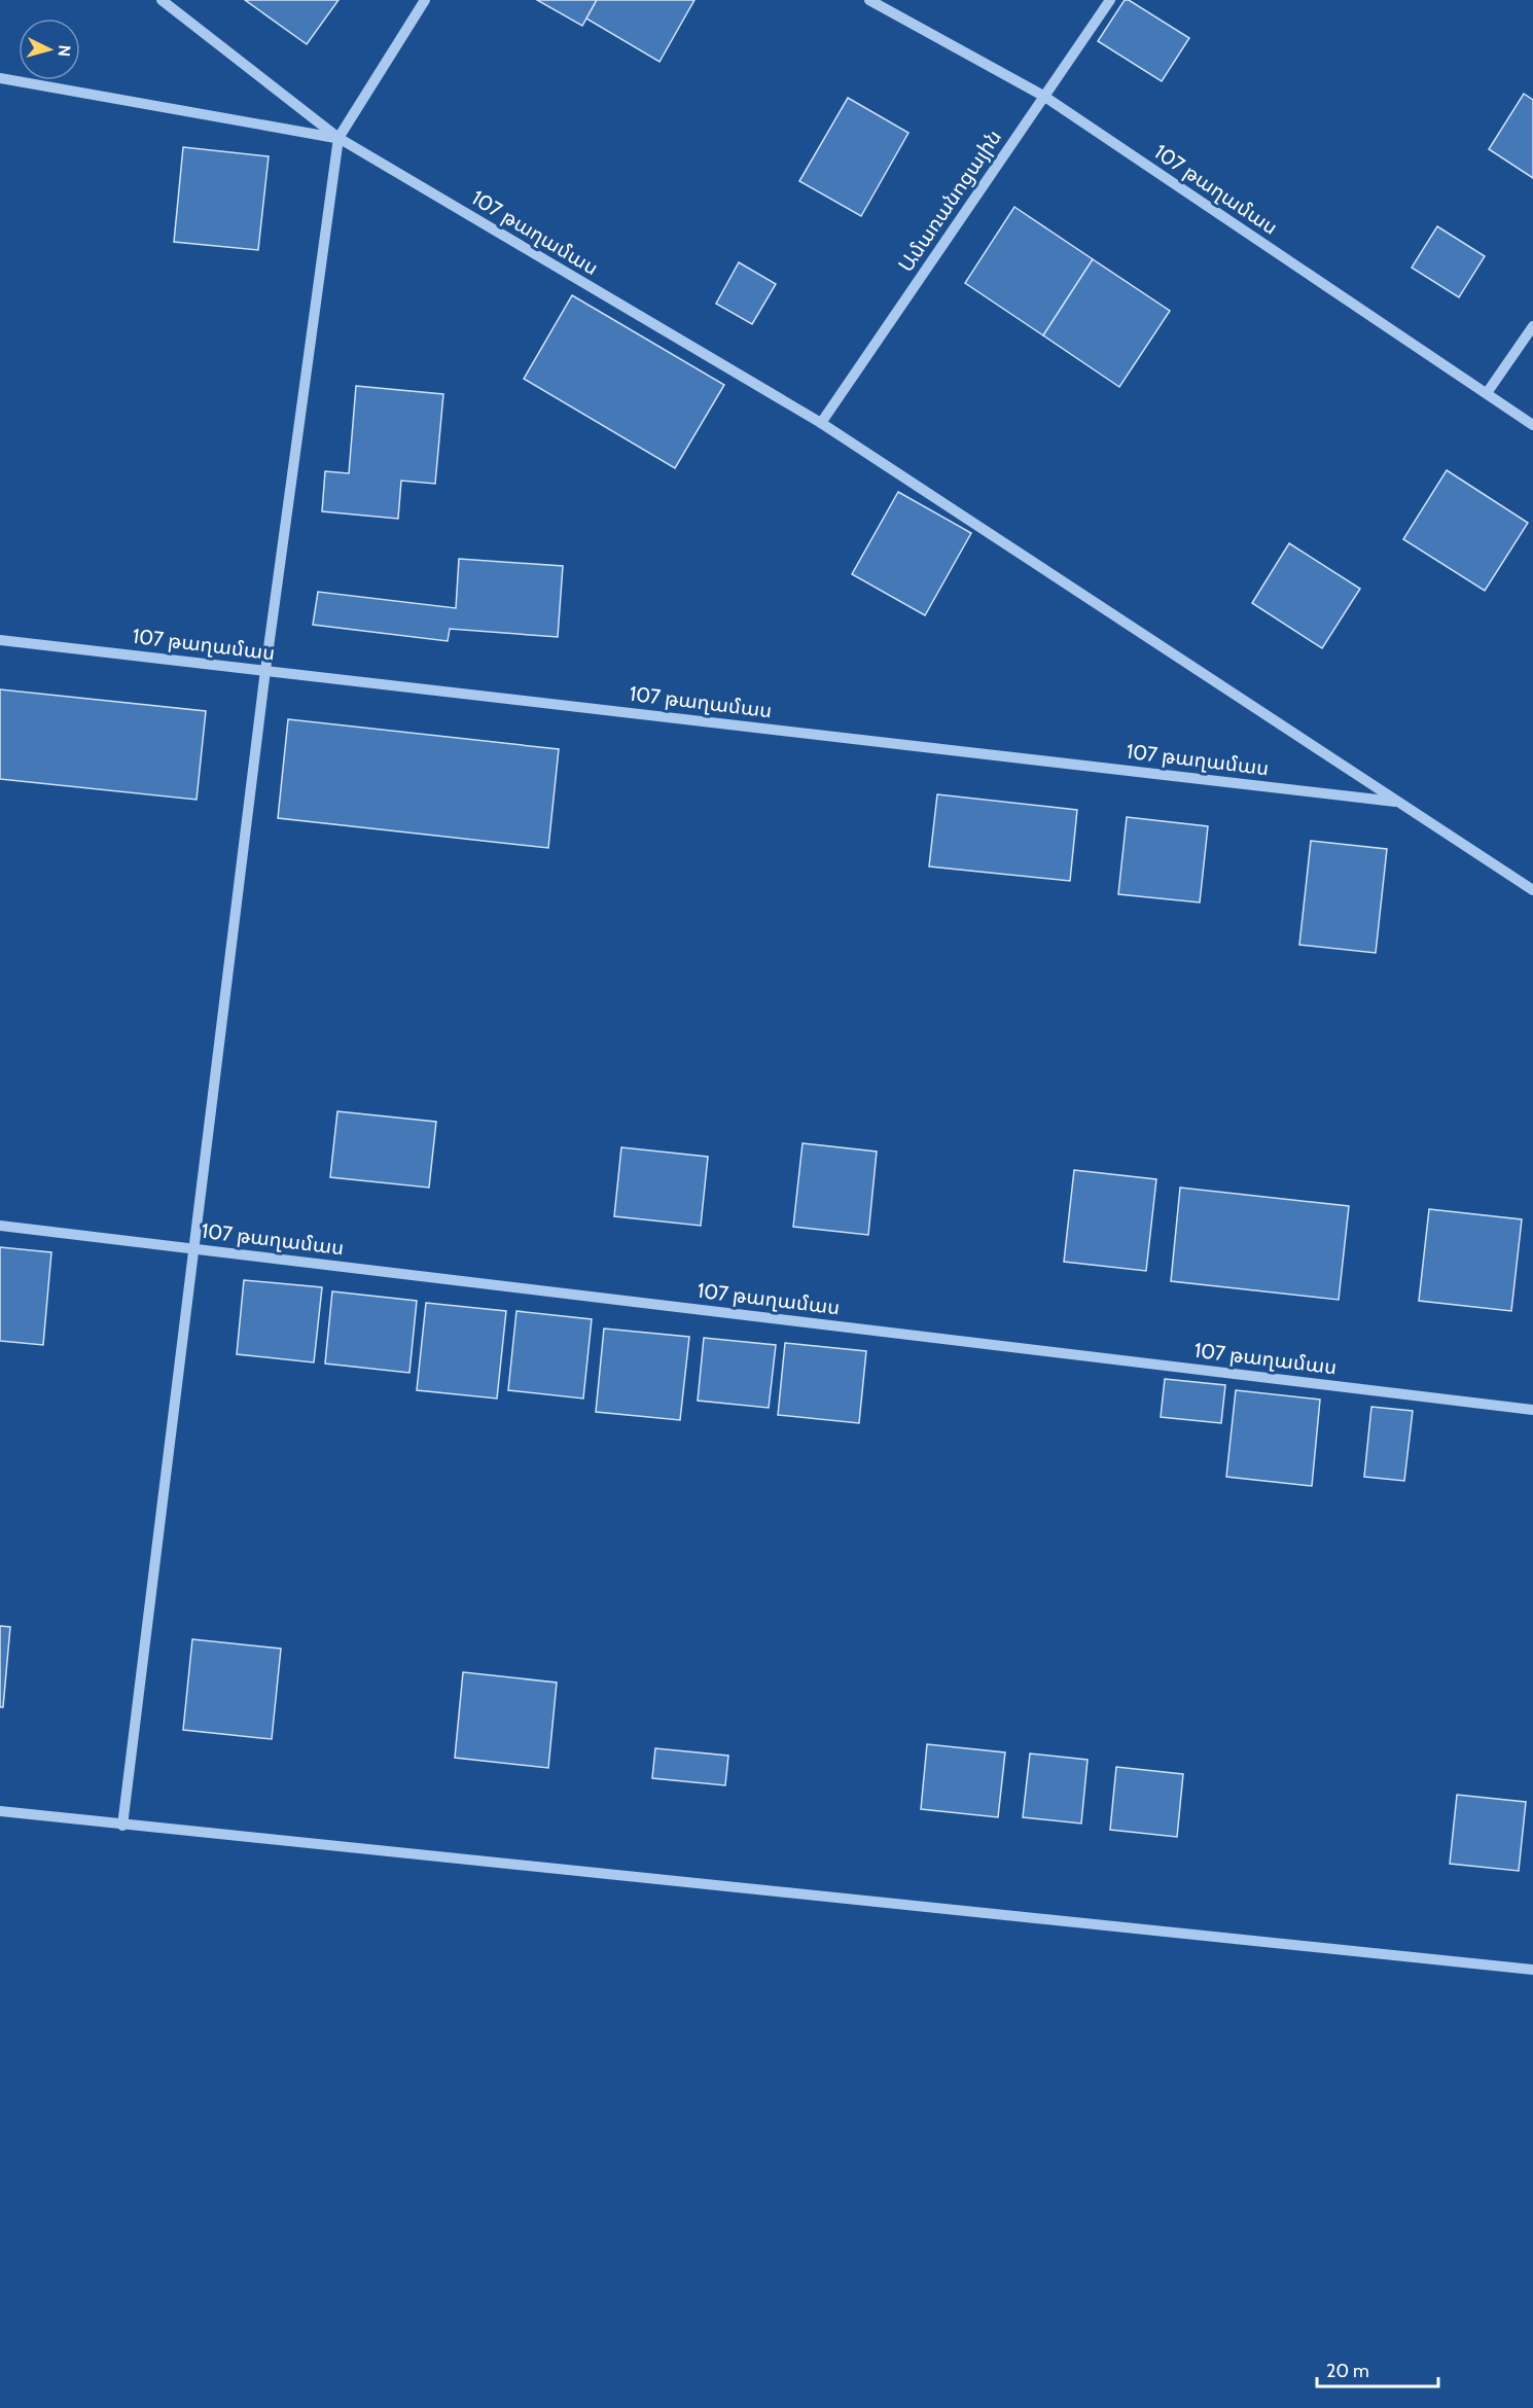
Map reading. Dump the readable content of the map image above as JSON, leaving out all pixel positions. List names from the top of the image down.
{
  "streets": {
    "street": ["107 թաղամաս", "Ամառանոցային"]
  },
  "crossings": [
    ["107 թաղամաս", "Ամառանոցային"]
  ],
  "scale_bar": "20 m",
  "north": "right"
}
